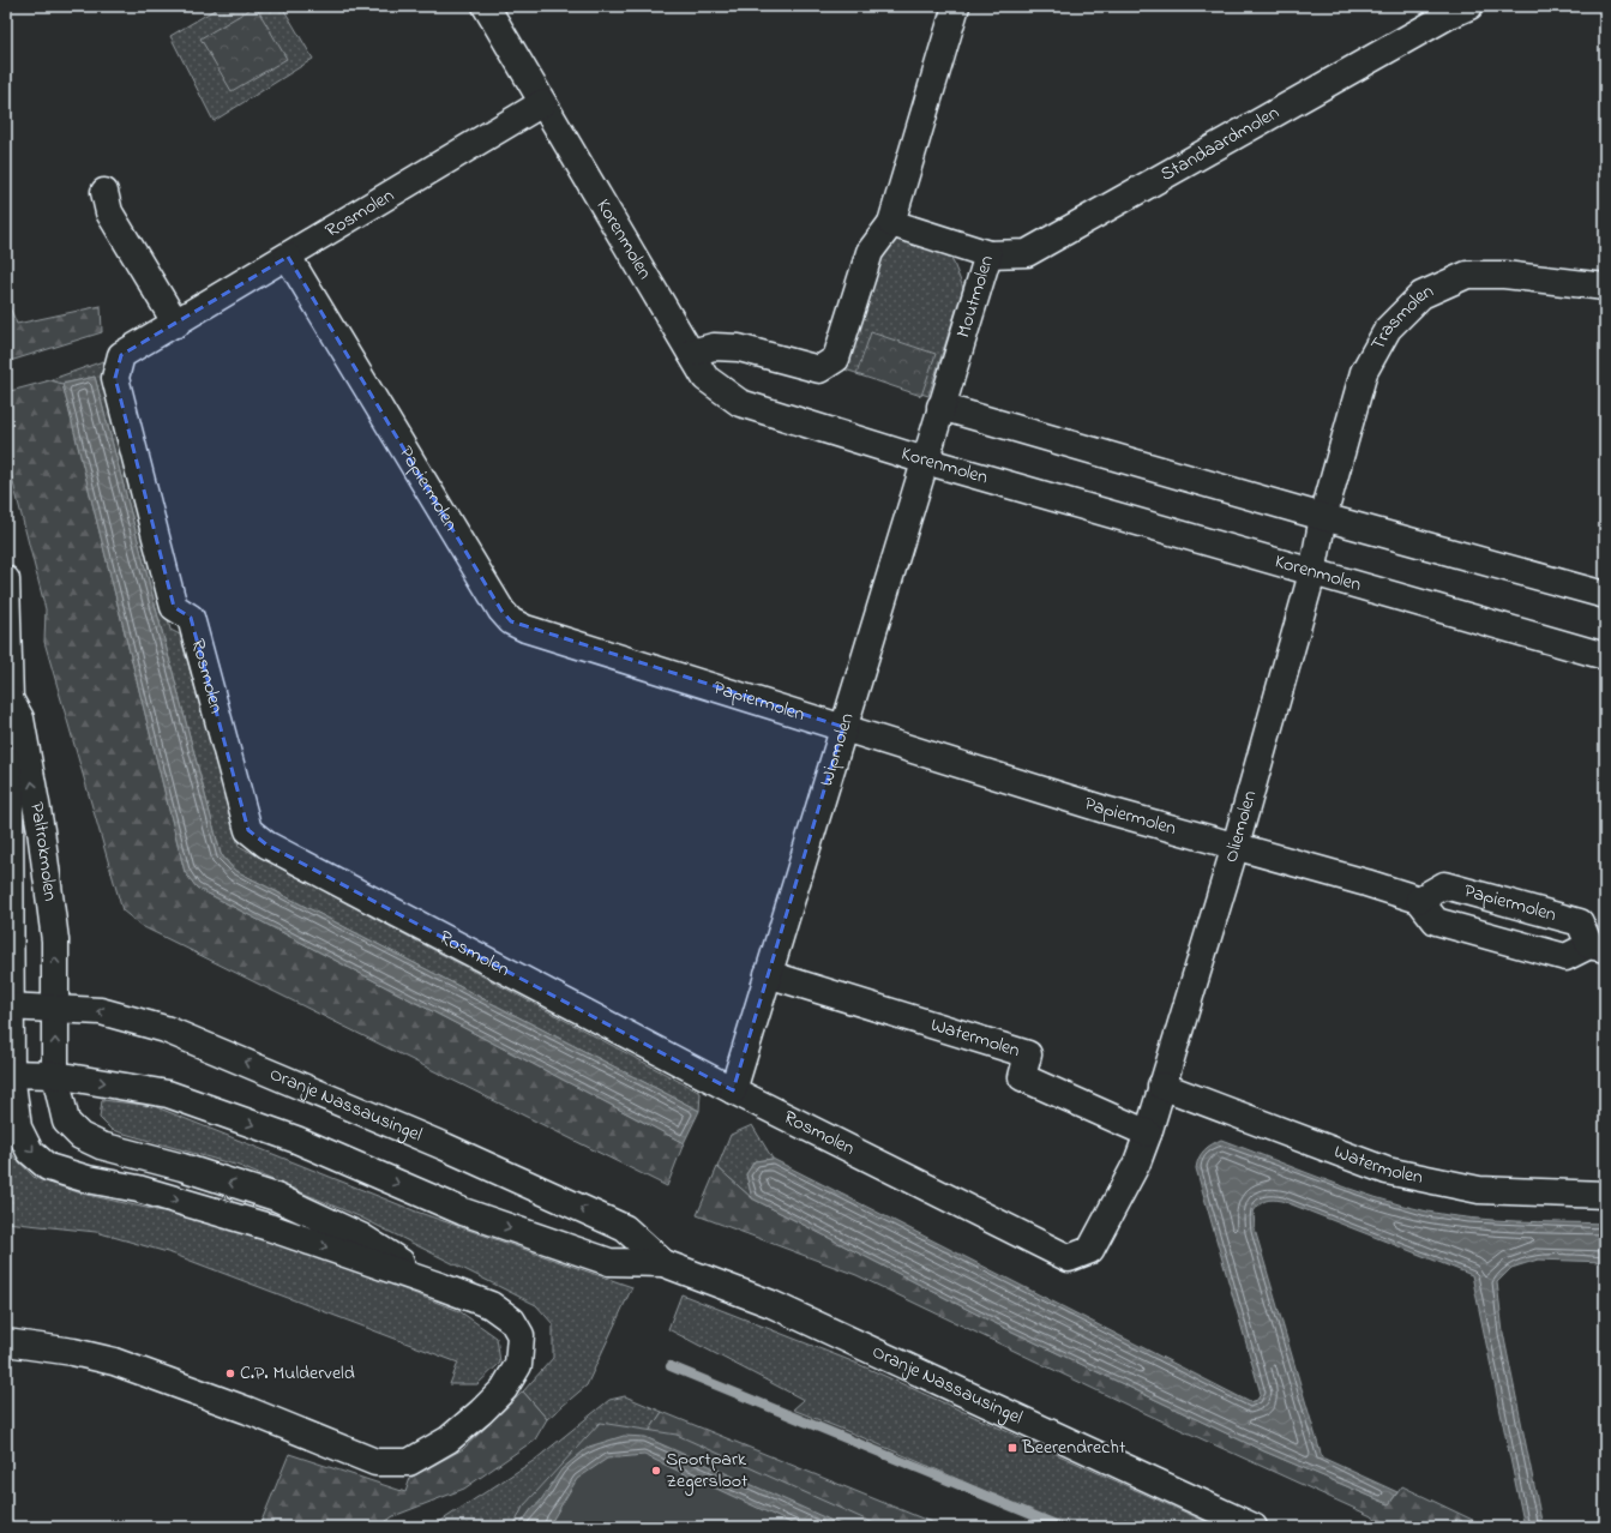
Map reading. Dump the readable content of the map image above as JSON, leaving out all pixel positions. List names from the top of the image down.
{
  "streets": {
    "street": [
      "Standaardmolen",
      "Rosmolen",
      "Korenmolen",
      "Moutmolen",
      "Trasmolen",
      "Papiermolen",
      "Wipmolen",
      "Oliemolen",
      "Paltrokmolen",
      "Watermolen",
      "Oranje Nassausingel"
    ]
  },
  "crossings": [
    ["Standaardmolen", "Moutmolen"],
    ["Rosmolen", "Korenmolen"],
    ["Rosmolen", "Papiermolen"],
    ["Rosmolen", "Wipmolen"],
    ["Rosmolen", "Oliemolen"],
    ["Rosmolen", "Watermolen"],
    ["Korenmolen", "Wipmolen"],
    ["Korenmolen", "Oliemolen"],
    ["Moutmolen", "Wipmolen"],
    ["Trasmolen", "Oliemolen"],
    ["Papiermolen", "Wipmolen"],
    ["Papiermolen", "Oliemolen"],
    ["Wipmolen", "Watermolen"],
    ["Oliemolen", "Watermolen"],
    ["Paltrokmolen", "Oranje Nassausingel"]
  ],
  "places": {
    "other": ["C.P. Mulderveld", "Sportpark Zegersloot"],
    "transit": ["Beerendrecht"]
  }
}
